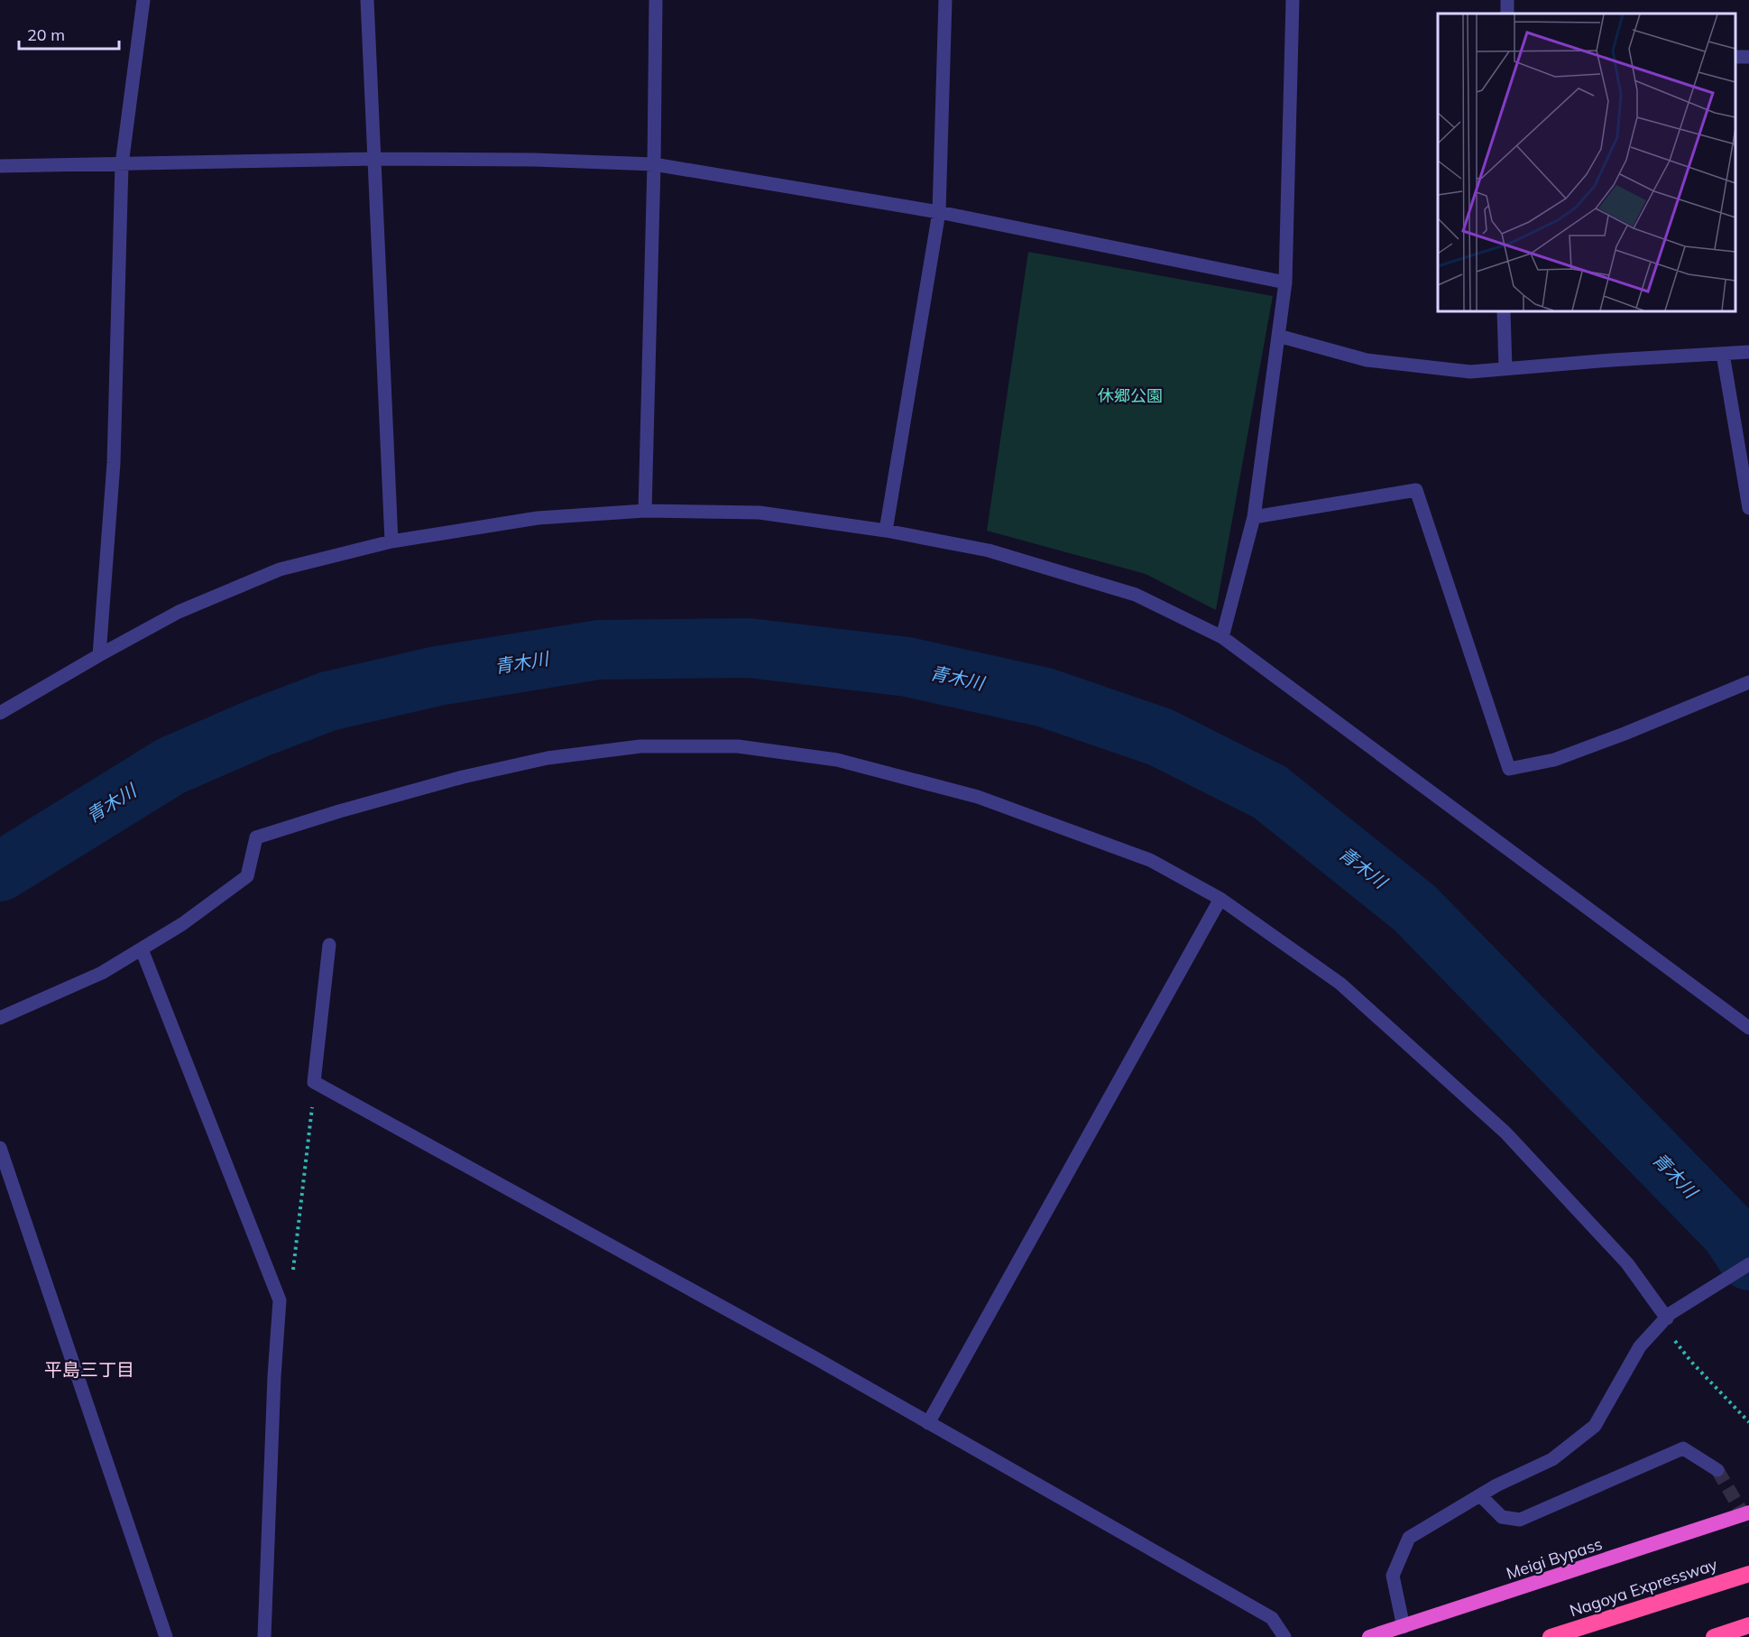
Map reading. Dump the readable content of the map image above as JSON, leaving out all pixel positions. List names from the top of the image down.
{
  "streets": {
    "highway": ["Meigi Bypass", "Nagoya Expressway"]
  },
  "districts": ["平島三丁目"],
  "water": ["青木川"],
  "parks": ["休郷公園"],
  "scale_bar": "20 m"
}
